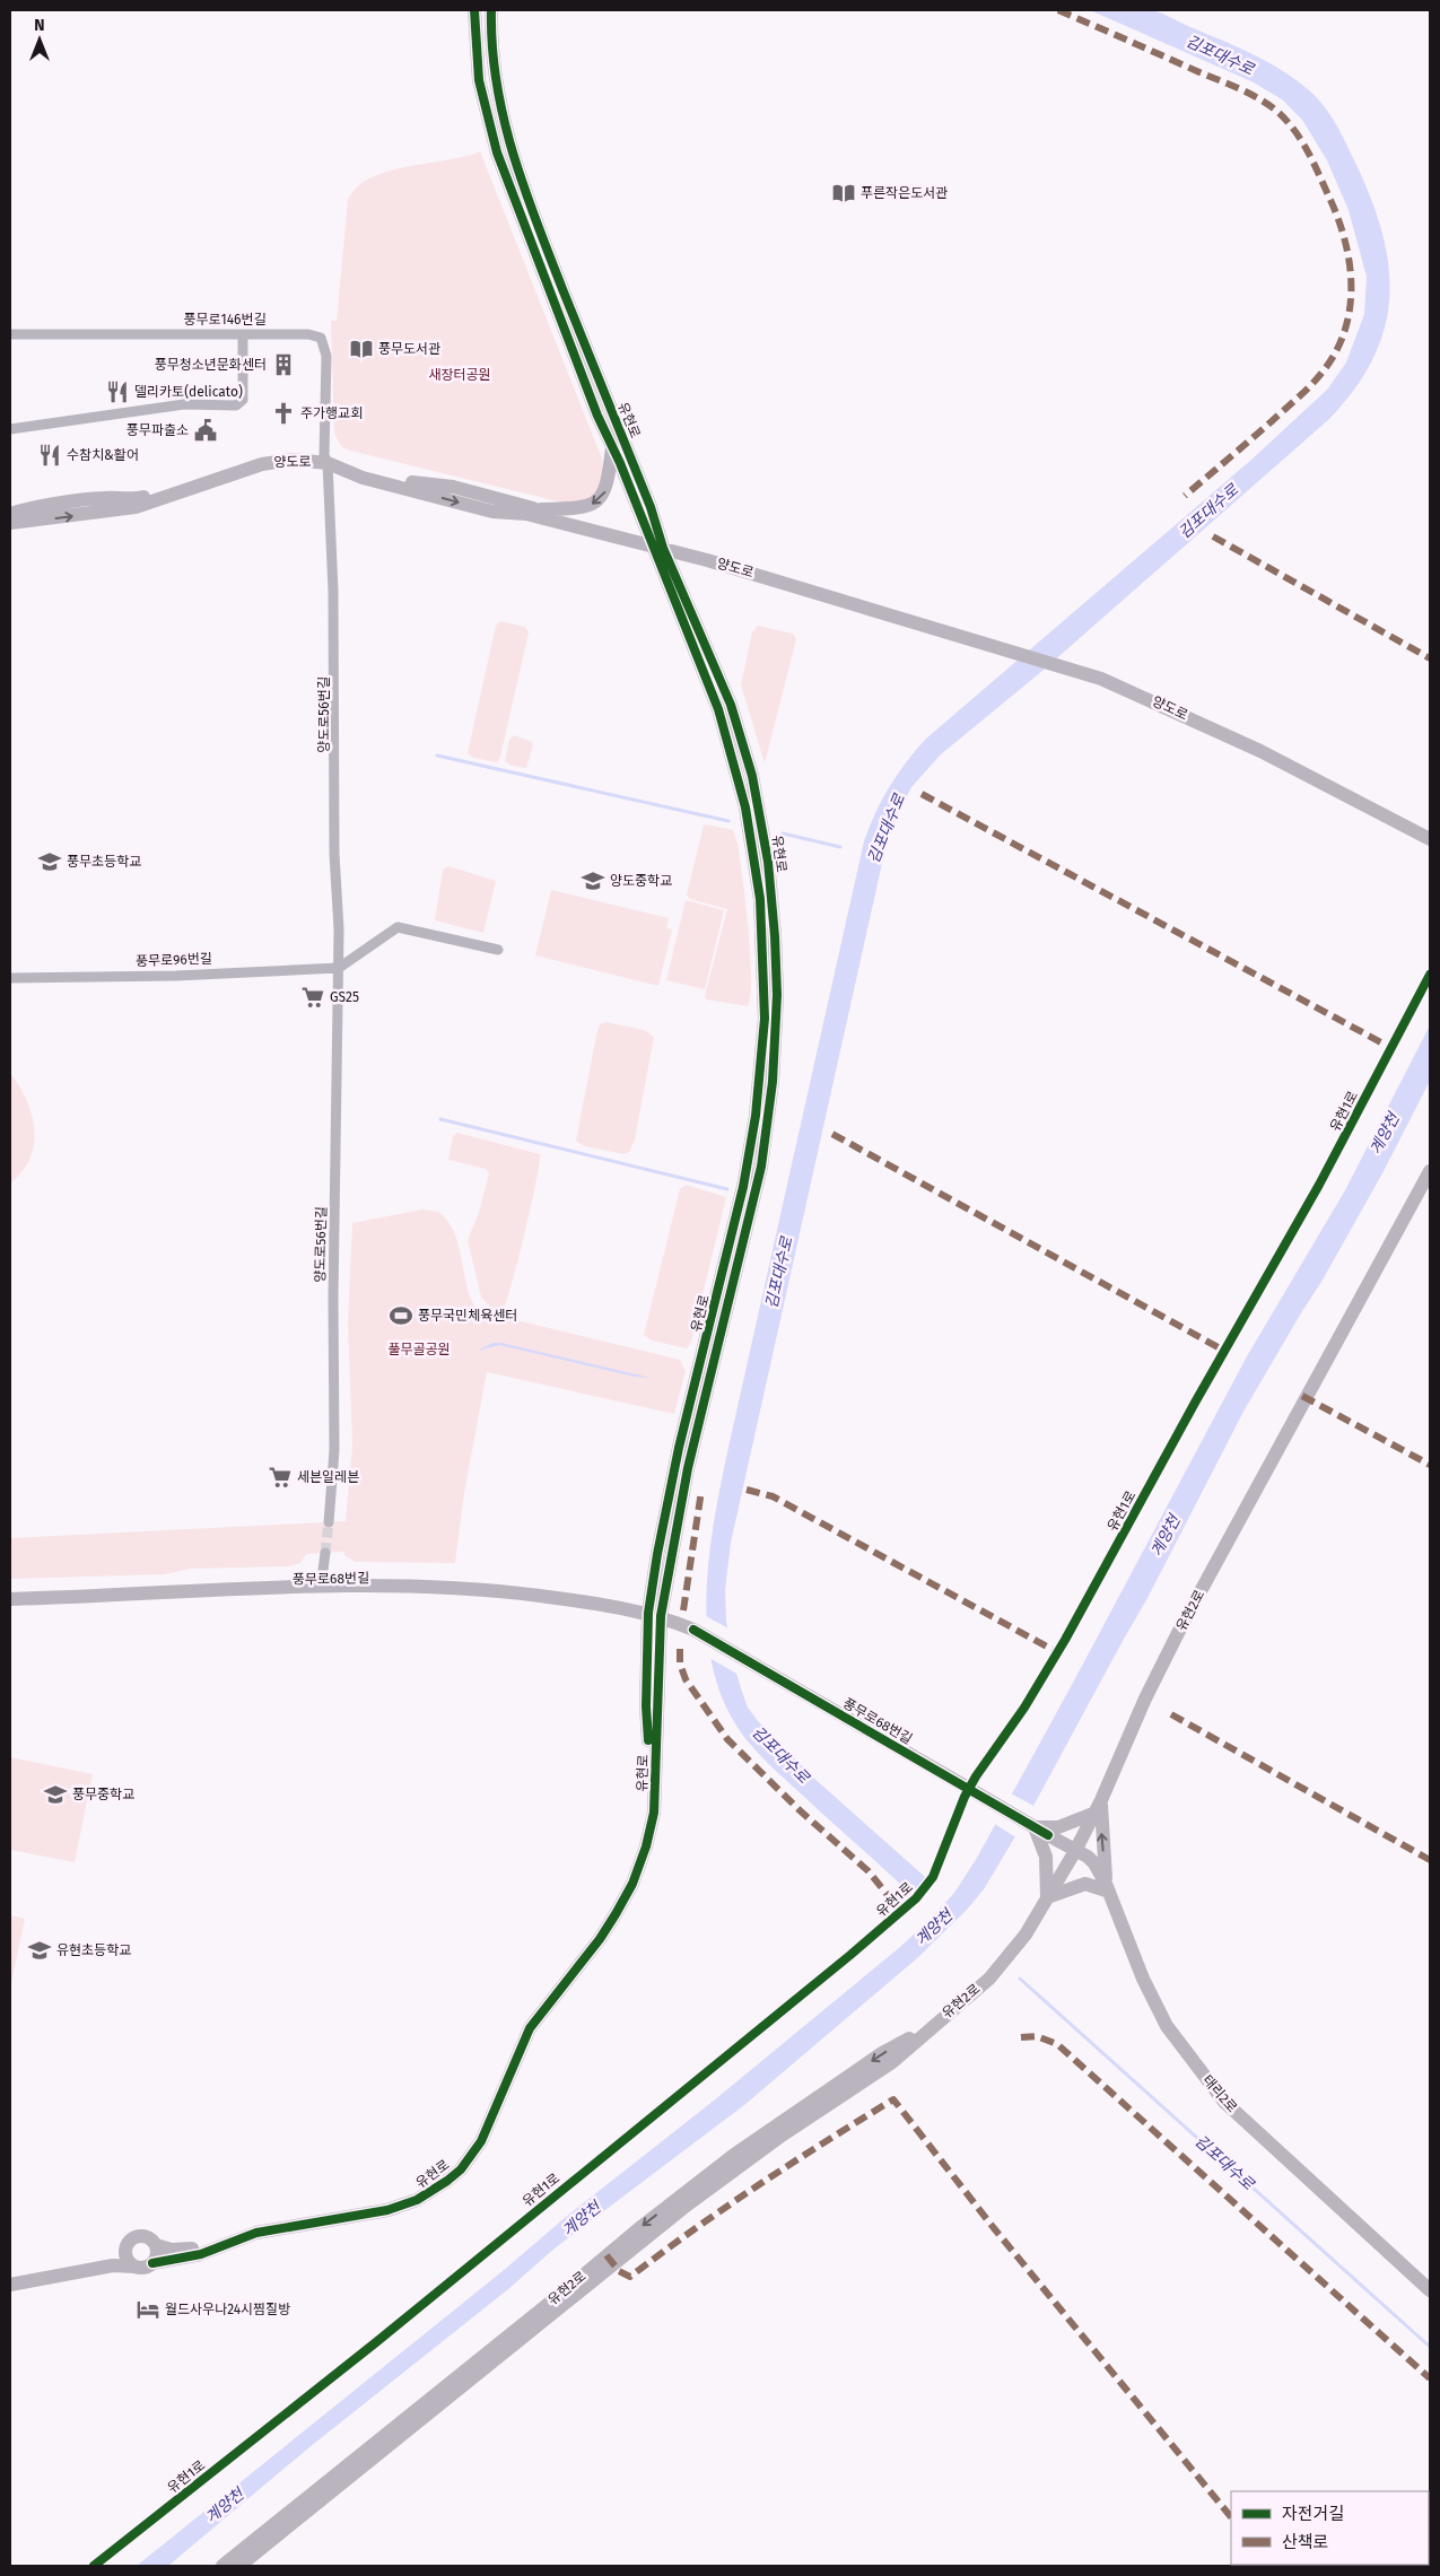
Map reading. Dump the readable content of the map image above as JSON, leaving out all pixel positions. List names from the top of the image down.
{
  "streets": {
    "street": [
      "풍무로146번길",
      "유현로",
      "양도로",
      "양도로56번길",
      "풍무로96번길",
      "유현1로",
      "풍무로68번길",
      "유현2로",
      "태리2로"
    ]
  },
  "crossings": [
    ["풍무로146번길", "양도로"],
    ["풍무로146번길", "양도로56번길"],
    ["유현로", "양도로"],
    ["유현로", "풍무로68번길"],
    ["양도로", "양도로56번길"],
    ["양도로56번길", "풍무로96번길"],
    ["풍무로68번길", "유현2로"],
    ["풍무로68번길", "태리2로"],
    ["유현2로", "태리2로"]
  ],
  "water": ["김포대수로", "계양천"],
  "parks": ["새장터공원", "풀무골공원"],
  "places": {
    "library": ["푸른작은도서관", "풍무도서관"],
    "building": ["풍무청소년문화센터"],
    "restaurant": ["델리카토(delicato)", "수참치&활어"],
    "church": ["주가행교회"],
    "public building": ["풍무파출소"],
    "school or university": [
      "풍무초등학교",
      "양도중학교",
      "풍무중학교",
      "유현초등학교"
    ],
    "supermarket": ["GS25", "세븐일레븐"],
    "sports": ["풍무국민체육센터"],
    "hotel": ["월드사우나24시찜질방"]
  },
  "legend": ["자전거길", "산책로"],
  "north": "top"
}
